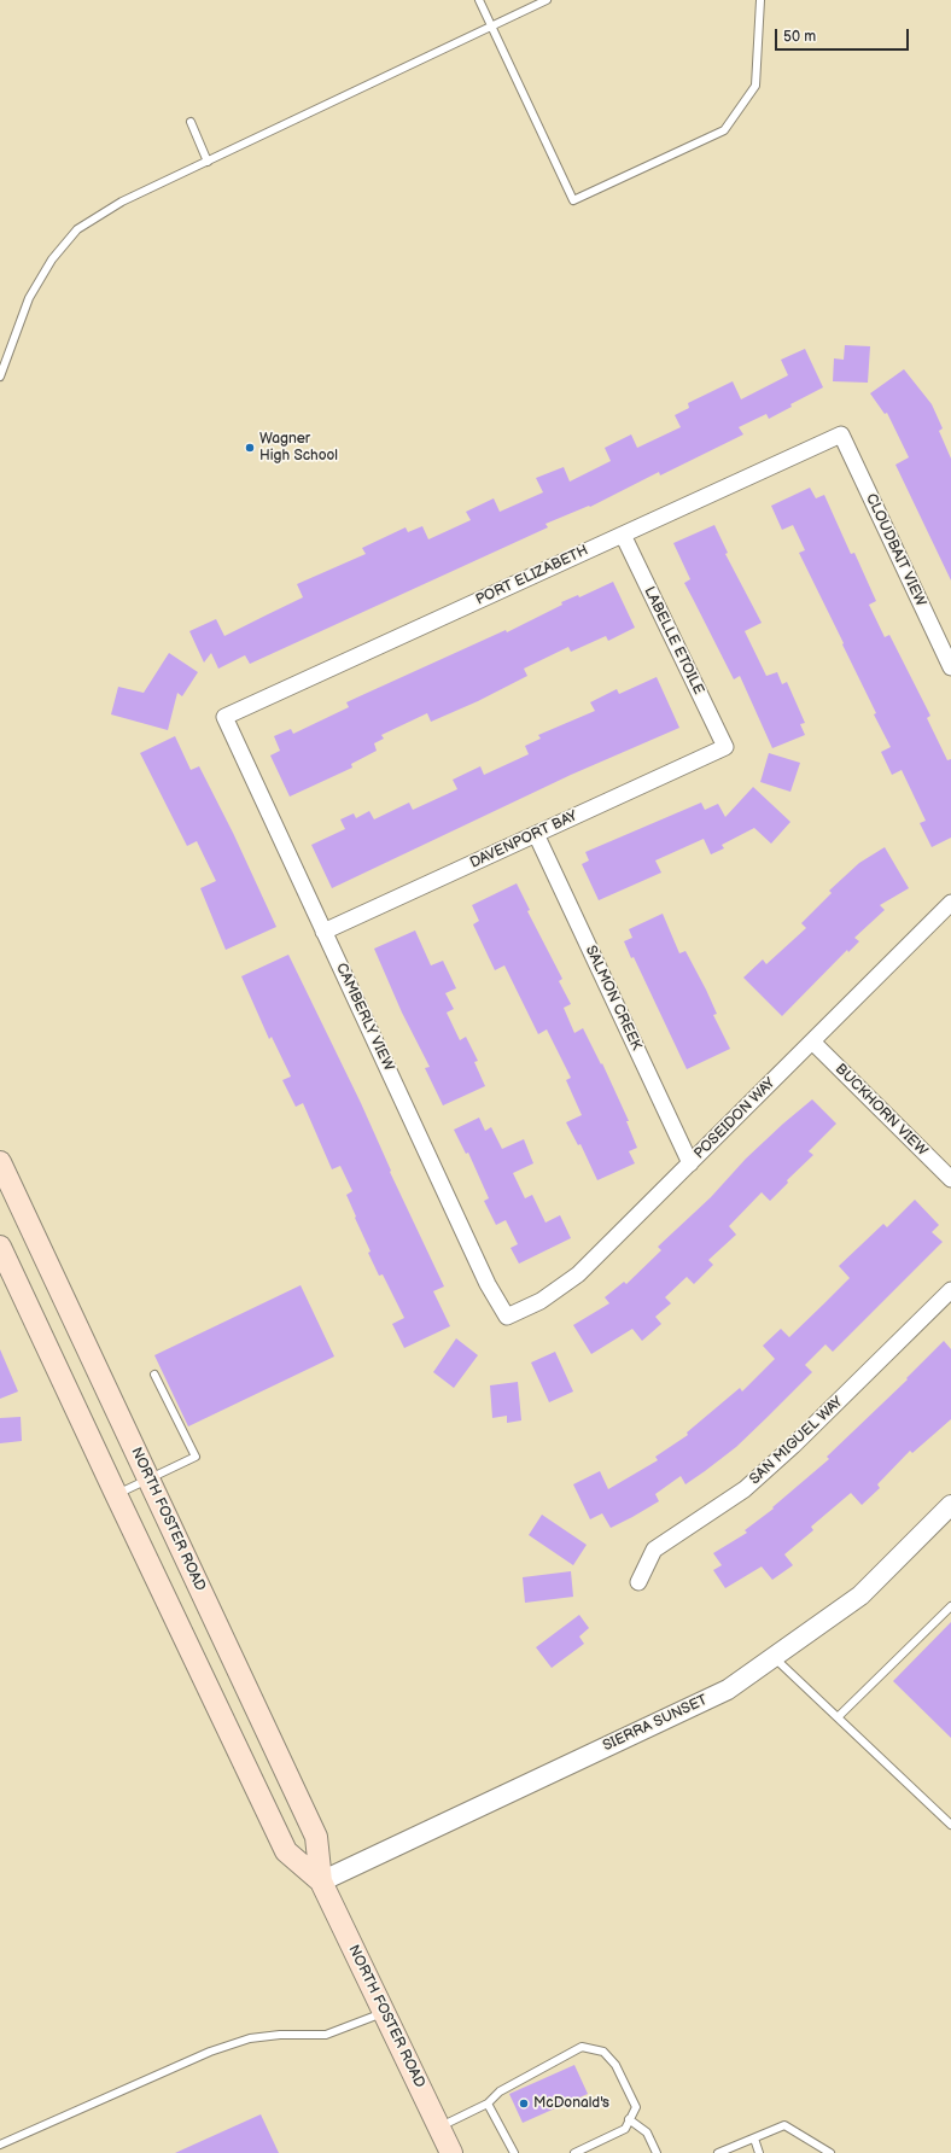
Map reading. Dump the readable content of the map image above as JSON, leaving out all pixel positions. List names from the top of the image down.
{
  "streets": {
    "main road": ["NORTH FOSTER ROAD"],
    "street": [
      "CLOUDBAIT VIEW",
      "PORT ELIZABETH",
      "LABELLE ETOILE",
      "DAVENPORT BAY",
      "SALMON CREEK",
      "CAMBERLY VIEW",
      "BUCKHORN VIEW",
      "POSEIDON WAY",
      "SAN MIGUEL WAY",
      "SIERRA SUNSET"
    ]
  },
  "crossings": [
    ["CLOUDBAIT VIEW", "PORT ELIZABETH"],
    ["PORT ELIZABETH", "LABELLE ETOILE"],
    ["PORT ELIZABETH", "CAMBERLY VIEW"],
    ["LABELLE ETOILE", "DAVENPORT BAY"],
    ["DAVENPORT BAY", "SALMON CREEK"],
    ["DAVENPORT BAY", "CAMBERLY VIEW"],
    ["SALMON CREEK", "POSEIDON WAY"],
    ["CAMBERLY VIEW", "POSEIDON WAY"],
    ["BUCKHORN VIEW", "POSEIDON WAY"],
    ["NORTH FOSTER ROAD", "SIERRA SUNSET"]
  ],
  "places": ["Wagner High School", "McDonald's"],
  "scale_bar": "50 m"
}
